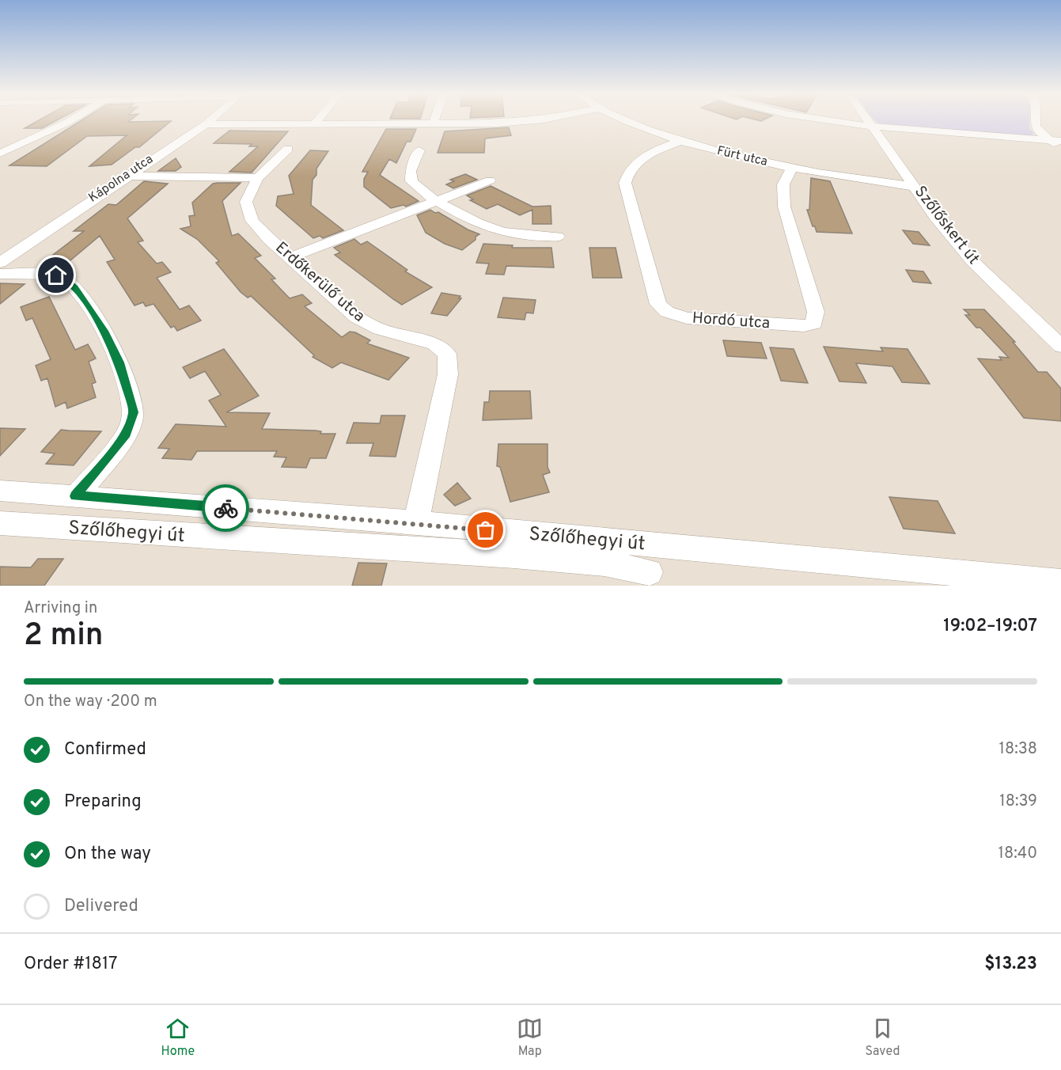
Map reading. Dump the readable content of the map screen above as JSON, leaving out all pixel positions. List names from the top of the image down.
{
  "streets": {
    "street": [
      "Fürt utca",
      "Kápolna utca",
      "Szőlőskert út",
      "Erdőkerülő utca",
      "Hordó utca",
      "Szőlőhegyi út"
    ]
  },
  "crossings": [
    ["Fürt utca", "Szőlőskert út"],
    ["Fürt utca", "Hordó utca"],
    ["Erdőkerülő utca", "Szőlőhegyi út"]
  ],
  "page": {
    "heading": ["2 min", "Arriving in", "19:02–19:07"],
    "panel": ["Order #1817", "$13.23"],
    "bar": "On the way · 200 m",
    "list": [
      ["Confirmed", "18:38"],
      ["Preparing", "18:39"],
      ["On the way", "18:40"],
      "Delivered"
    ],
    "tabs": ["Home", "Map", "Saved"]
  }
}
